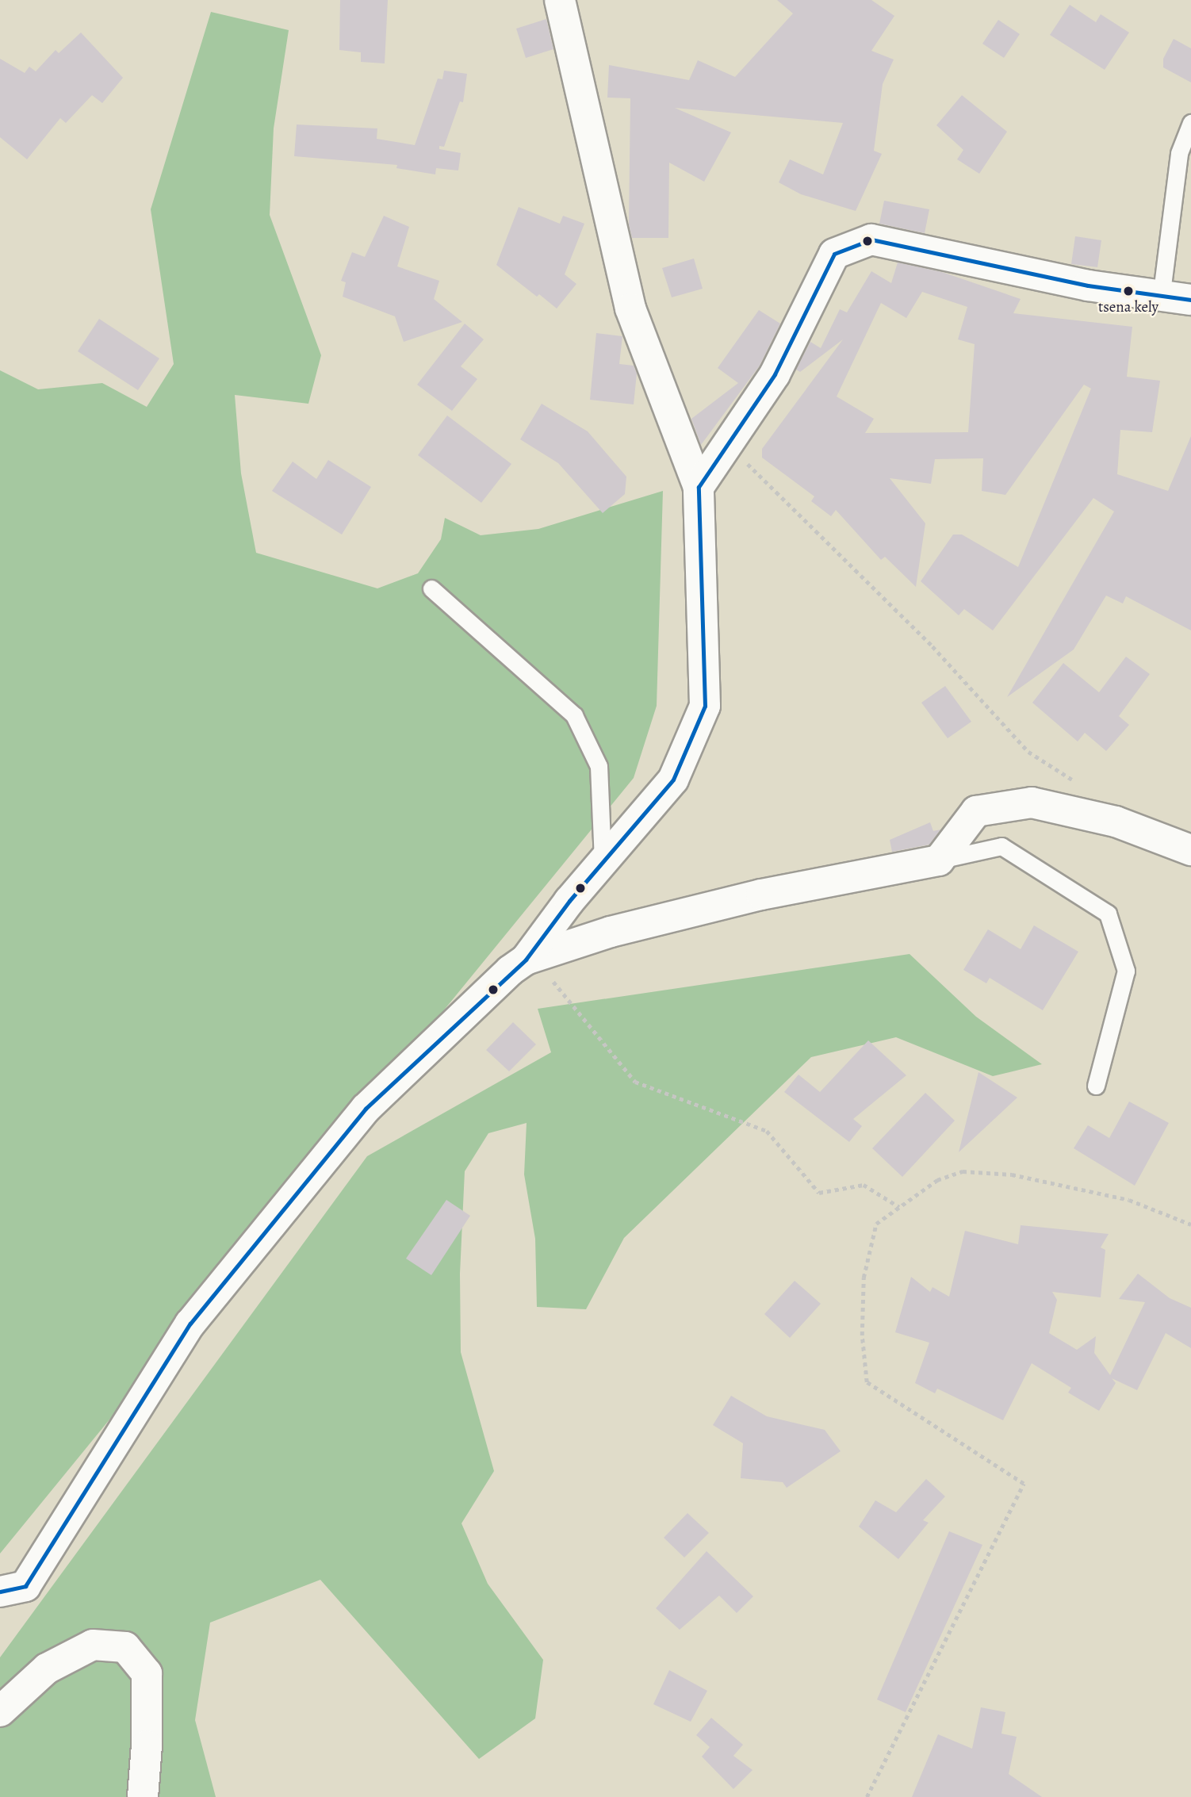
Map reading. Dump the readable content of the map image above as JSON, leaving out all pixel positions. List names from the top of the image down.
{
  "places": ["tsena kely"]
}
